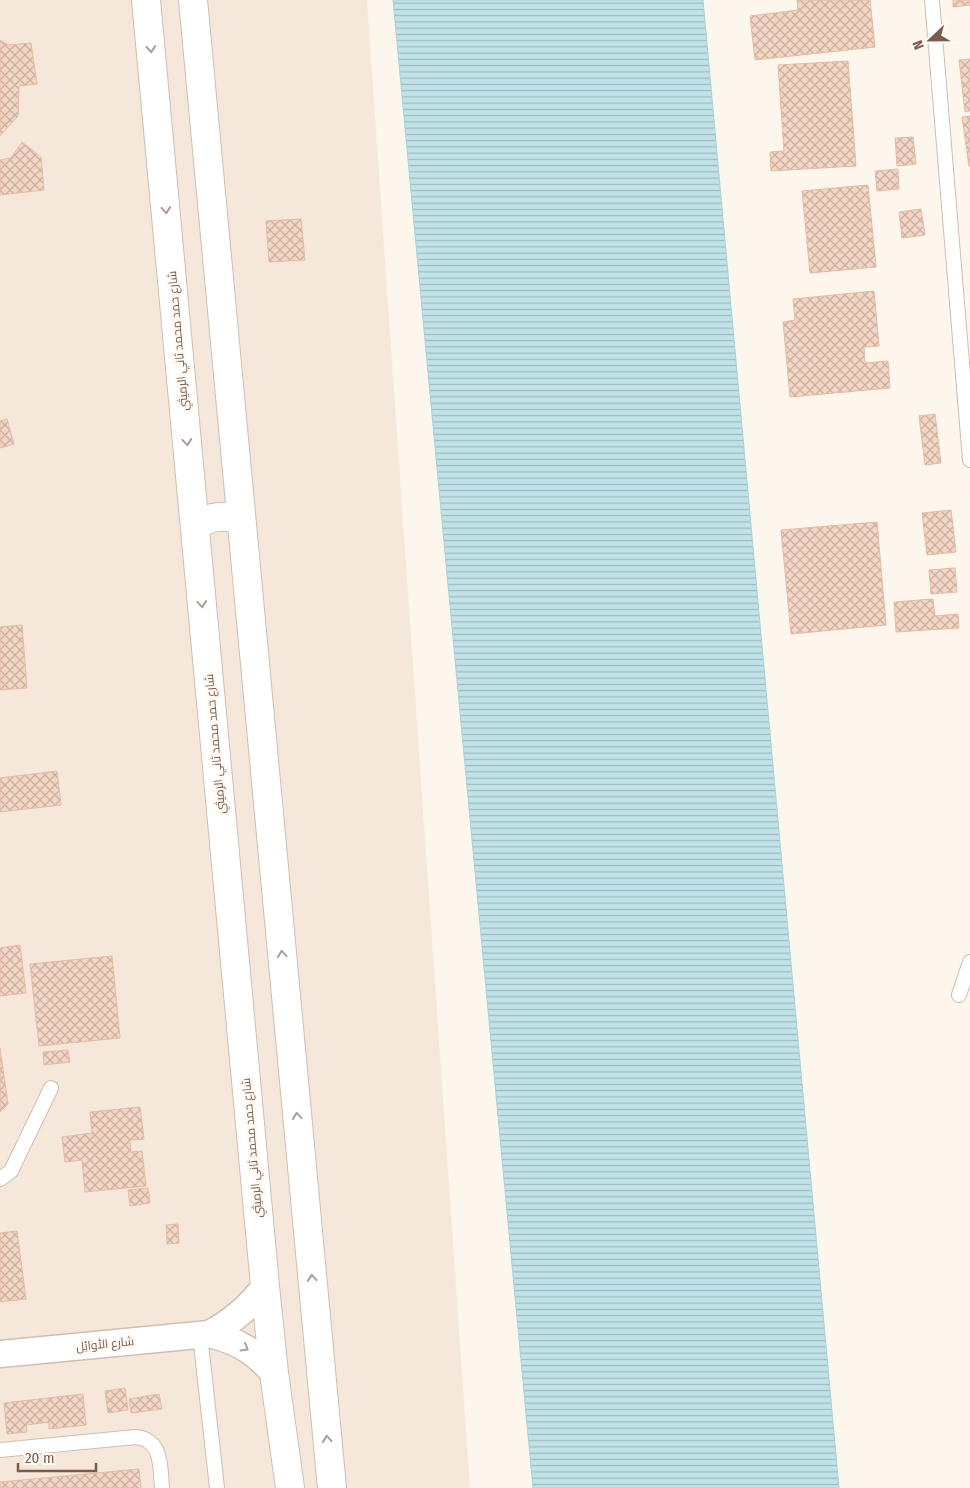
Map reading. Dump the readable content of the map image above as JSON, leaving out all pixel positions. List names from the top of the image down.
{
  "streets": {
    "street": ["شارع حمد محمد ثاني الرميثي", "شارع الأوائِل"]
  },
  "crossings": [
    ["شارع حمد محمد ثاني الرميثي", "شارع الأوائِل"]
  ],
  "scale_bar": "20 m",
  "north": "left"
}
